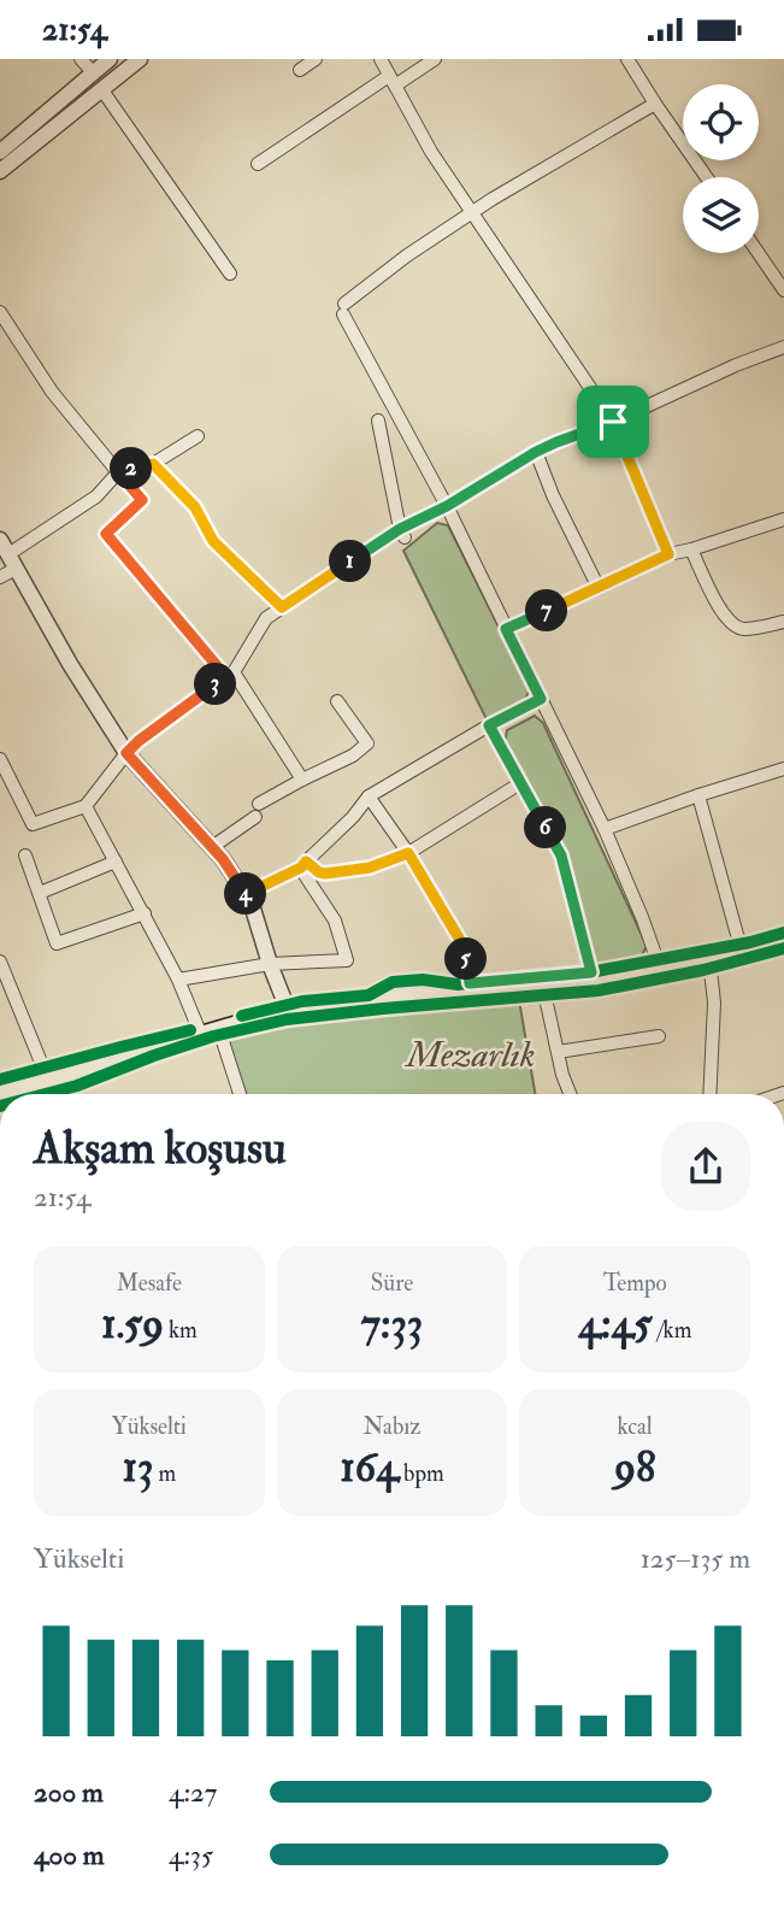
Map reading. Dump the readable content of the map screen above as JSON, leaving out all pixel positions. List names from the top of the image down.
{
  "parks": ["Mezarlık"],
  "page": {
    "status": "21:54",
    "pins": [
      "2",
      "1",
      "7",
      "3",
      "6",
      "4",
      "5"
    ],
    "heading": ["Akşam koşusu", "21:54"],
    "stats": [
      ["Mesafe", "1.59 km"],
      ["Süre", "7:33"],
      ["Tempo", "4:45 /km"],
      ["Yükselti", "13 m"],
      ["Nabız", "164 bpm"],
      ["kcal", "98"]
    ],
    "chart": ["Yükselti", "125–135 m"],
    "list": [
      {
        "name": "200 m",
        "note": "4:27"
      },
      {
        "name": "400 m",
        "note": "4:35"
      }
    ]
  }
}
